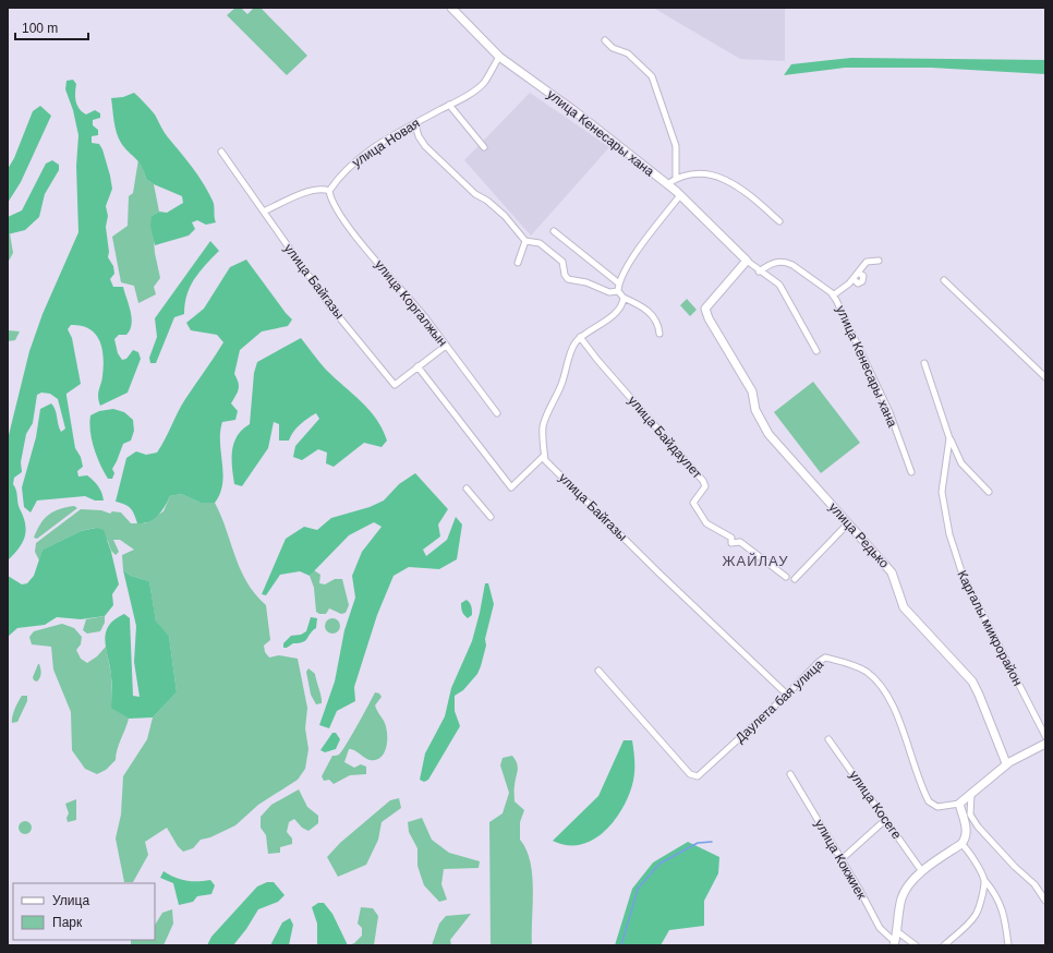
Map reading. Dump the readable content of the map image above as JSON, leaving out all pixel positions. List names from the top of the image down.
{
  "streets": {
    "street": [
      "улица Кенесары хана",
      "улица Новая",
      "улица Байгазы",
      "улица Коргалжын",
      "улица Байдаулет",
      "улица Редько",
      "Каргалы микрорайон",
      "Даулета бая улица",
      "улица Косеге",
      "улица Кокжиек"
    ]
  },
  "crossings": [
    ["улица Кенесары хана", "улица Новая"],
    ["улица Кенесары хана", "улица Редько"],
    ["улица Новая", "улица Коргалжын"],
    ["улица Байгазы", "улица Коргалжын"],
    ["улица Байгазы", "Даулета бая улица"]
  ],
  "districts": ["ЖАЙЛАУ"],
  "legend": ["Улица", "Парк"],
  "scale_bar": "100 m"
}
